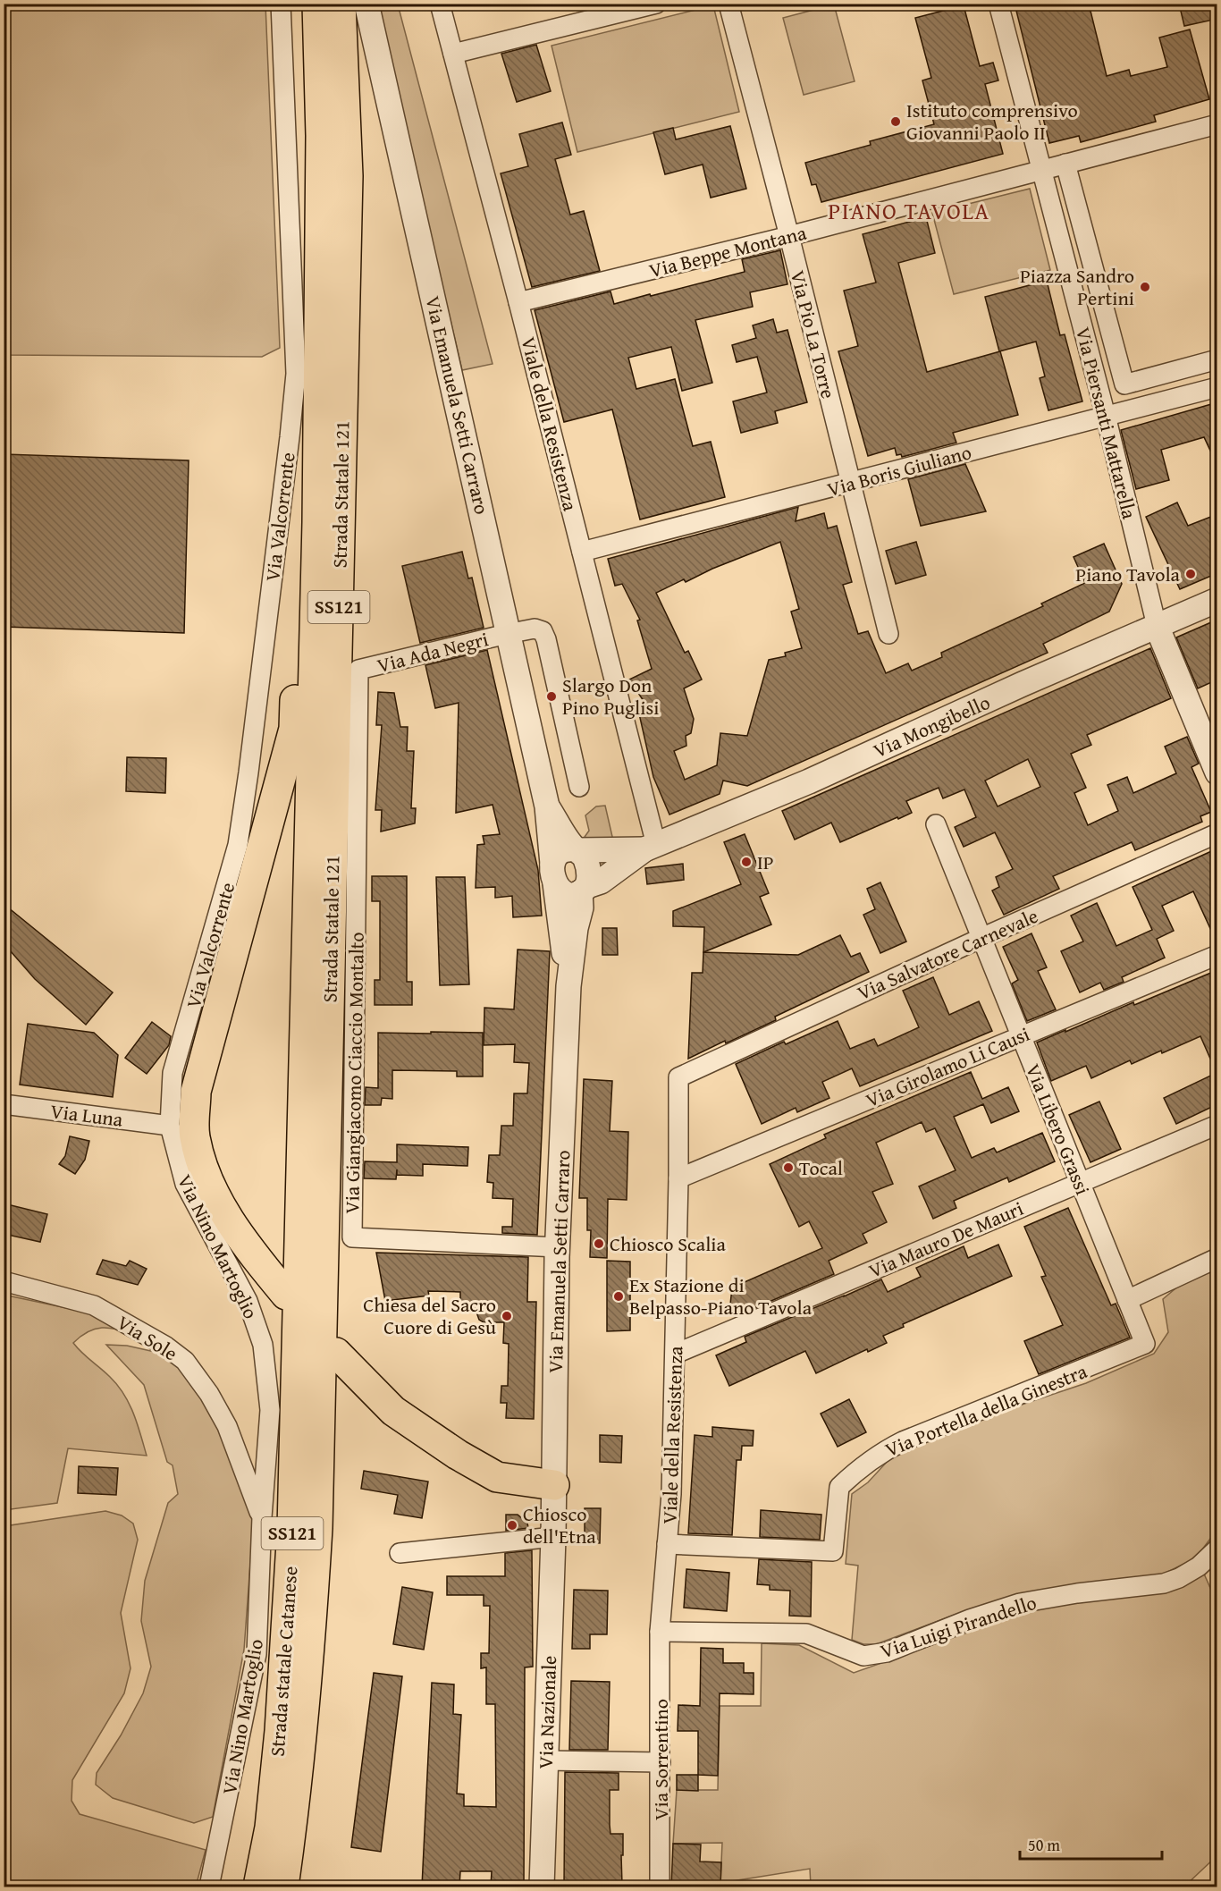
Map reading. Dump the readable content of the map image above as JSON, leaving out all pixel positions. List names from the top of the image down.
{
  "streets": {
    "main road": ["Strada Statale 121", "SS121", "Strada statale Catanese"],
    "street": [
      "Via Beppe Montana",
      "Via Pio La Torre",
      "Via Emanuela Setti Carraro",
      "Via Piersanti Mattarella",
      "Viale della Resistenza",
      "Via Boris Giuliano",
      "Via Valcorrente",
      "Via Ada Negri",
      "Via Mongibello",
      "Via Salvatore Carnevale",
      "Via Girolamo Li Causi",
      "Via Giangiacomo Ciaccio Montalto",
      "Via Luna",
      "Via Libero Grassi",
      "Via Mauro De Mauri",
      "Via Nino Martoglio",
      "Via Sole",
      "Via Portella della Ginestra",
      "Via Luigi Pirandello",
      "Via Nazionale",
      "Via Sorrentino"
    ]
  },
  "crossings": [
    ["Via Beppe Montana", "Via Pio La Torre"],
    ["Via Beppe Montana", "Via Piersanti Mattarella"],
    ["Via Beppe Montana", "Viale della Resistenza"],
    ["Via Pio La Torre", "Via Boris Giuliano"],
    ["Via Emanuela Setti Carraro", "Via Ada Negri"],
    ["Via Emanuela Setti Carraro", "Via Giangiacomo Ciaccio Montalto"],
    ["Via Emanuela Setti Carraro", "Via Nazionale"],
    ["Via Piersanti Mattarella", "Via Boris Giuliano"],
    ["Via Piersanti Mattarella", "Via Mongibello"],
    ["Viale della Resistenza", "Via Boris Giuliano"],
    ["Viale della Resistenza", "Via Mongibello"],
    ["Viale della Resistenza", "Via Salvatore Carnevale"],
    ["Viale della Resistenza", "Via Girolamo Li Causi"],
    ["Viale della Resistenza", "Via Mauro De Mauri"],
    ["Viale della Resistenza", "Via Portella della Ginestra"],
    ["Viale della Resistenza", "Via Luigi Pirandello"],
    ["Viale della Resistenza", "Via Sorrentino"],
    ["Strada Statale 121", "Strada statale Catanese"],
    ["Via Valcorrente", "Via Nino Martoglio"],
    ["Via Ada Negri", "Via Giangiacomo Ciaccio Montalto"],
    ["Via Salvatore Carnevale", "Via Libero Grassi"],
    ["Via Girolamo Li Causi", "Via Libero Grassi"],
    ["Via Luna", "Via Nino Martoglio"],
    ["Via Libero Grassi", "Via Mauro De Mauri"],
    ["Via Libero Grassi", "Via Portella della Ginestra"],
    ["Via Nino Martoglio", "Via Sole"],
    ["Via Luigi Pirandello", "Via Sorrentino"]
  ],
  "districts": ["PIANO TAVOLA"],
  "places": [
    "Istituto comprensivo Giovanni Paolo II",
    "Piazza Sandro Pertini",
    "Piano Tavola",
    "Slargo Don Pino Puglisi",
    "IP",
    "Tocal",
    "Chiosco Scalia",
    "Ex Stazione di Belpasso-Piano Tavola",
    "Chiesa del Sacro Cuore di Gesù",
    "Chiosco dell'Etna"
  ],
  "scale_bar": "50 m"
}
